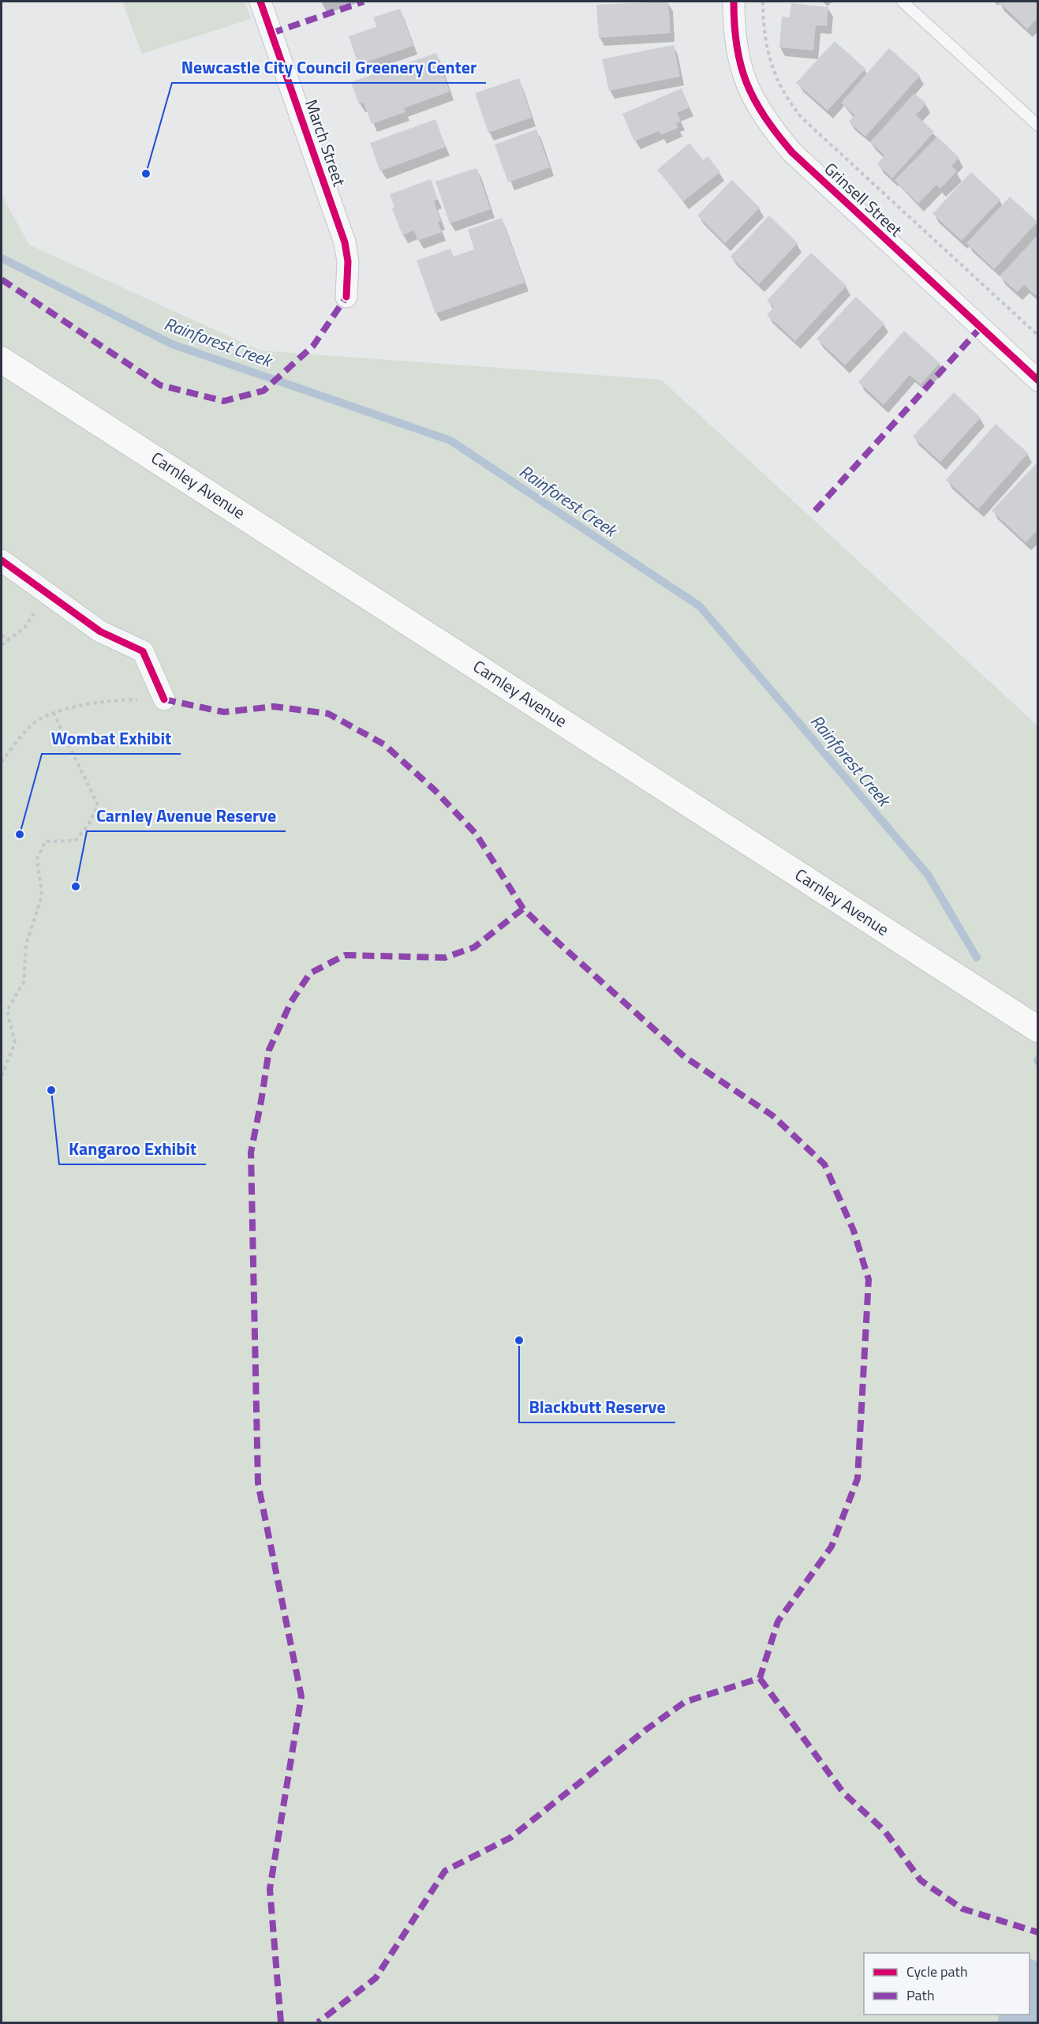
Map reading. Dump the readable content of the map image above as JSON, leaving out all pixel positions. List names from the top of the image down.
{
  "streets": {
    "main road": ["Carnley Avenue"],
    "street": ["March Street", "Grinsell Street"]
  },
  "water": ["Rainforest Creek"],
  "places": [
    "Newcastle City Council Greenery Center",
    "Wombat Exhibit",
    "Carnley Avenue Reserve",
    "Kangaroo Exhibit",
    "Blackbutt Reserve"
  ],
  "legend": ["Cycle path", "Path"]
}
